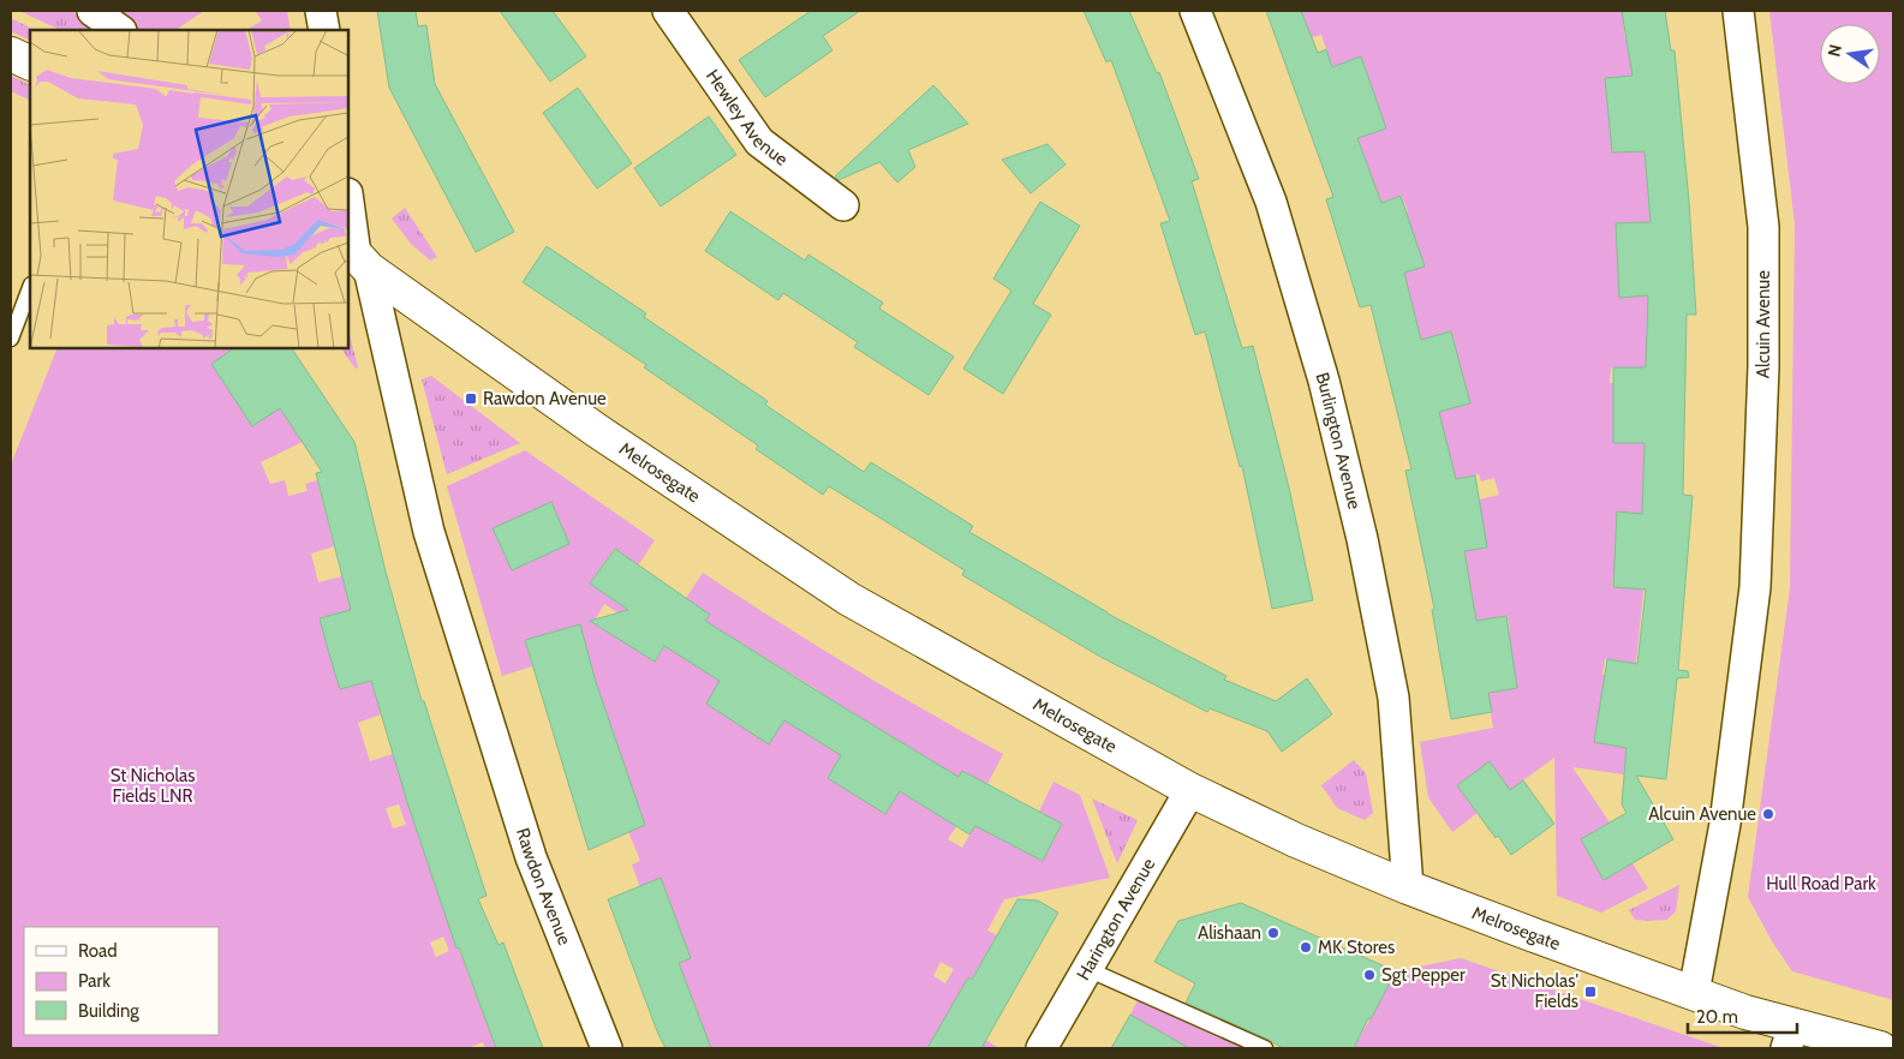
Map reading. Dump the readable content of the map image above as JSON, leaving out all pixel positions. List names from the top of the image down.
{
  "streets": {
    "street": [
      "Hewley Avenue",
      "Alcuin Avenue",
      "Burlington Avenue",
      "Melrosegate",
      "Rawdon Avenue",
      "Harington Avenue"
    ]
  },
  "crossings": [
    ["Alcuin Avenue", "Melrosegate"],
    ["Burlington Avenue", "Melrosegate"],
    ["Melrosegate", "Rawdon Avenue"],
    ["Melrosegate", "Harington Avenue"]
  ],
  "parks": ["St Nicholas Fields LNR", "Hull Road Park"],
  "places": {
    "transit": ["Rawdon Avenue", "St Nicholas' Fields"],
    "other": [
      "Alcuin Avenue",
      "Alishaan",
      "MK Stores",
      "Sgt Pepper"
    ]
  },
  "legend": ["Road", "Park", "Building"],
  "scale_bar": "20 m",
  "north": "left"
}
